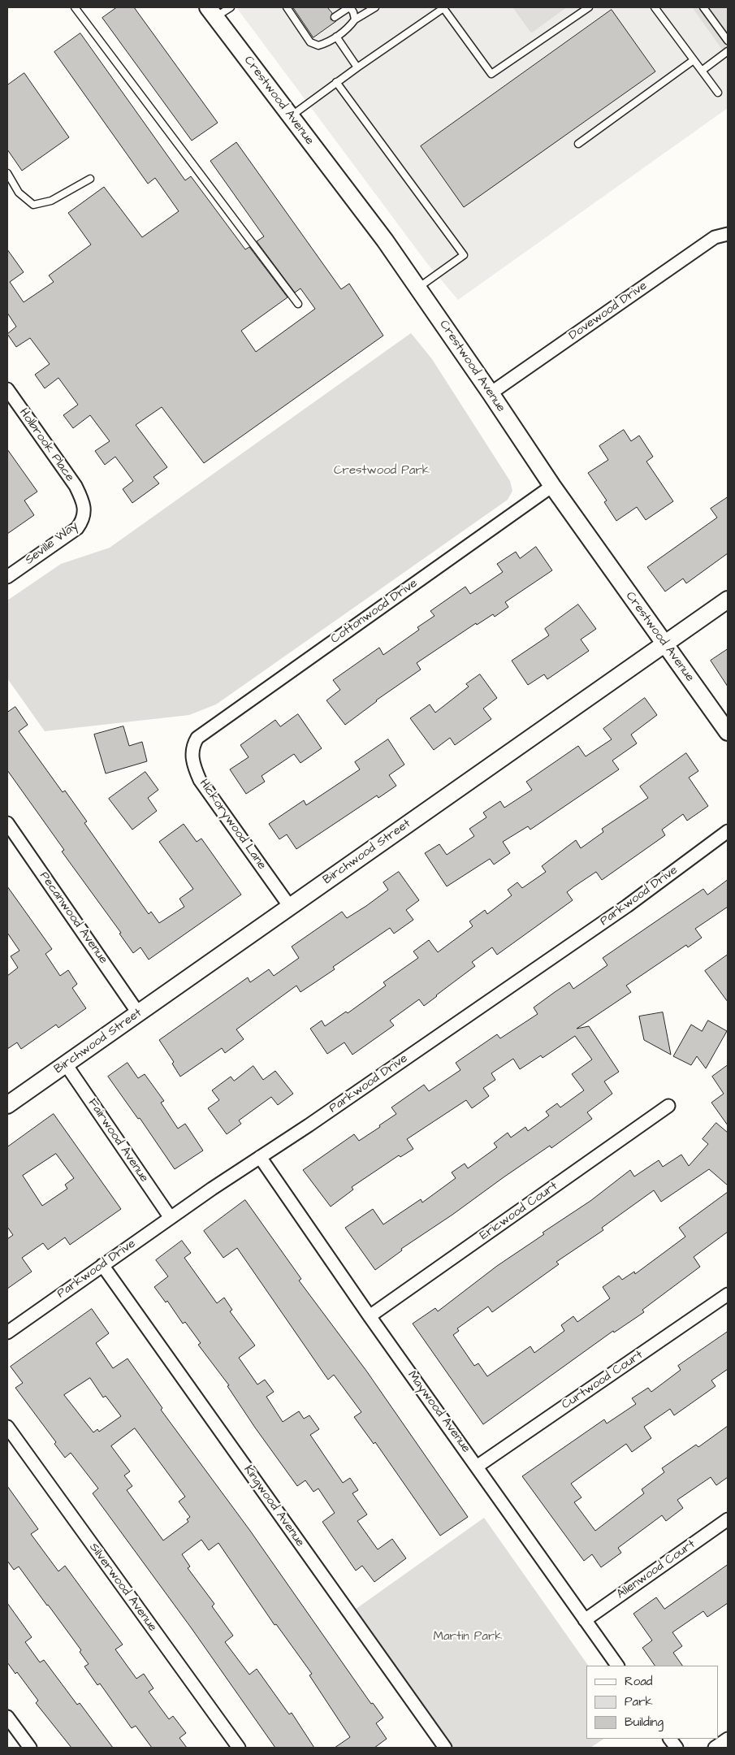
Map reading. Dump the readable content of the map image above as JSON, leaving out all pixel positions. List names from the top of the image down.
{
  "streets": {
    "street": [
      "Crestwood Avenue",
      "Dovewood Drive",
      "Holbrook Place",
      "Seville Way",
      "Cottonwood Drive",
      "Hickorywood Lane",
      "Birchwood Street",
      "Parkwood Drive",
      "Pecanwood Avenue",
      "Fairwood Avenue",
      "Ericwood Court",
      "Curtwood Court",
      "Maywood Avenue",
      "Kingwood Avenue",
      "Allenwood Court",
      "Silverwood Avenue"
    ]
  },
  "crossings": [
    ["Crestwood Avenue", "Dovewood Drive"],
    ["Crestwood Avenue", "Cottonwood Drive"],
    ["Crestwood Avenue", "Birchwood Street"],
    ["Holbrook Place", "Seville Way"],
    ["Cottonwood Drive", "Hickorywood Lane"],
    ["Hickorywood Lane", "Birchwood Street"],
    ["Birchwood Street", "Pecanwood Avenue"],
    ["Birchwood Street", "Fairwood Avenue"],
    ["Parkwood Drive", "Fairwood Avenue"],
    ["Parkwood Drive", "Maywood Avenue"],
    ["Parkwood Drive", "Kingwood Avenue"],
    ["Ericwood Court", "Maywood Avenue"],
    ["Curtwood Court", "Maywood Avenue"],
    ["Maywood Avenue", "Allenwood Court"]
  ],
  "parks": ["Crestwood Park", "Martin Park"],
  "legend": ["Road", "Park", "Building"]
}
